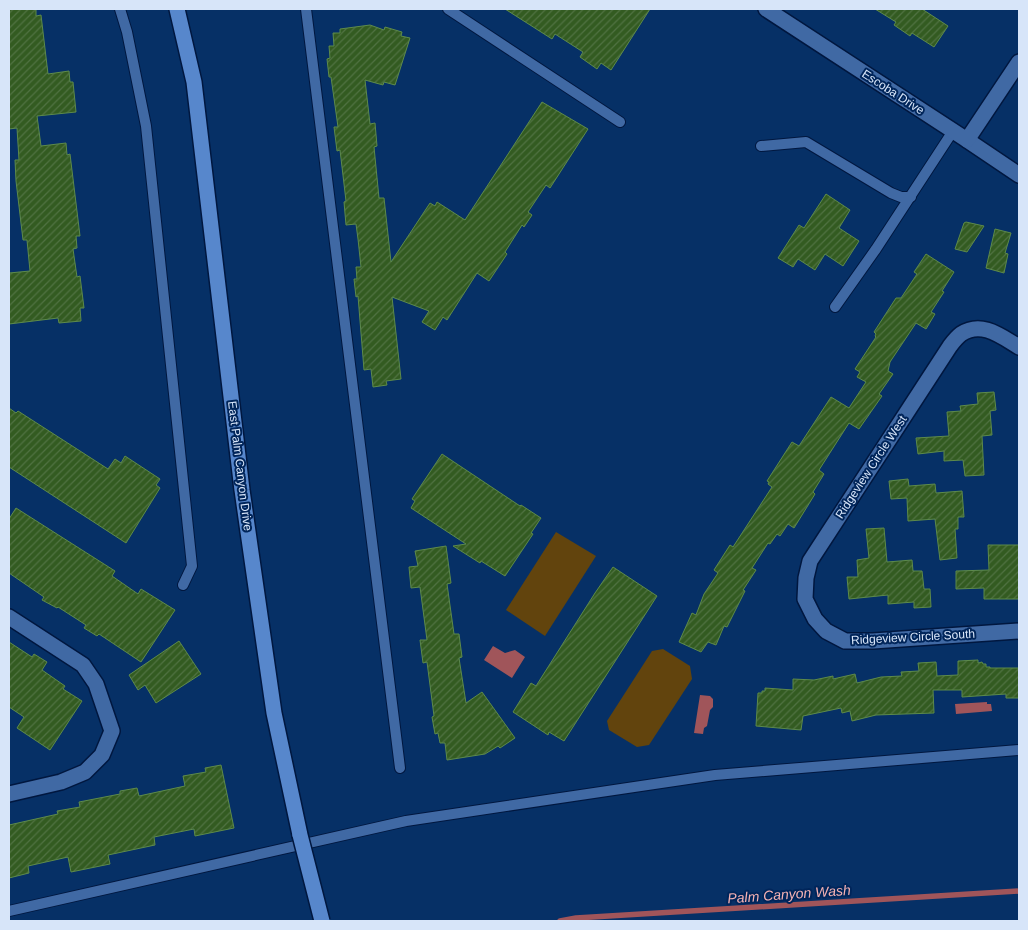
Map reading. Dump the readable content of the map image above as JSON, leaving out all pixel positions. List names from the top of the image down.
{
  "streets": {
    "main road": ["East Palm Canyon Drive"],
    "street": ["Escoba Drive", "Ridgeview Circle West", "Ridgeview Circle South"]
  },
  "crossings": [
    ["Ridgeview Circle West", "Ridgeview Circle South"]
  ],
  "water": ["Palm Canyon Wash"]
}
